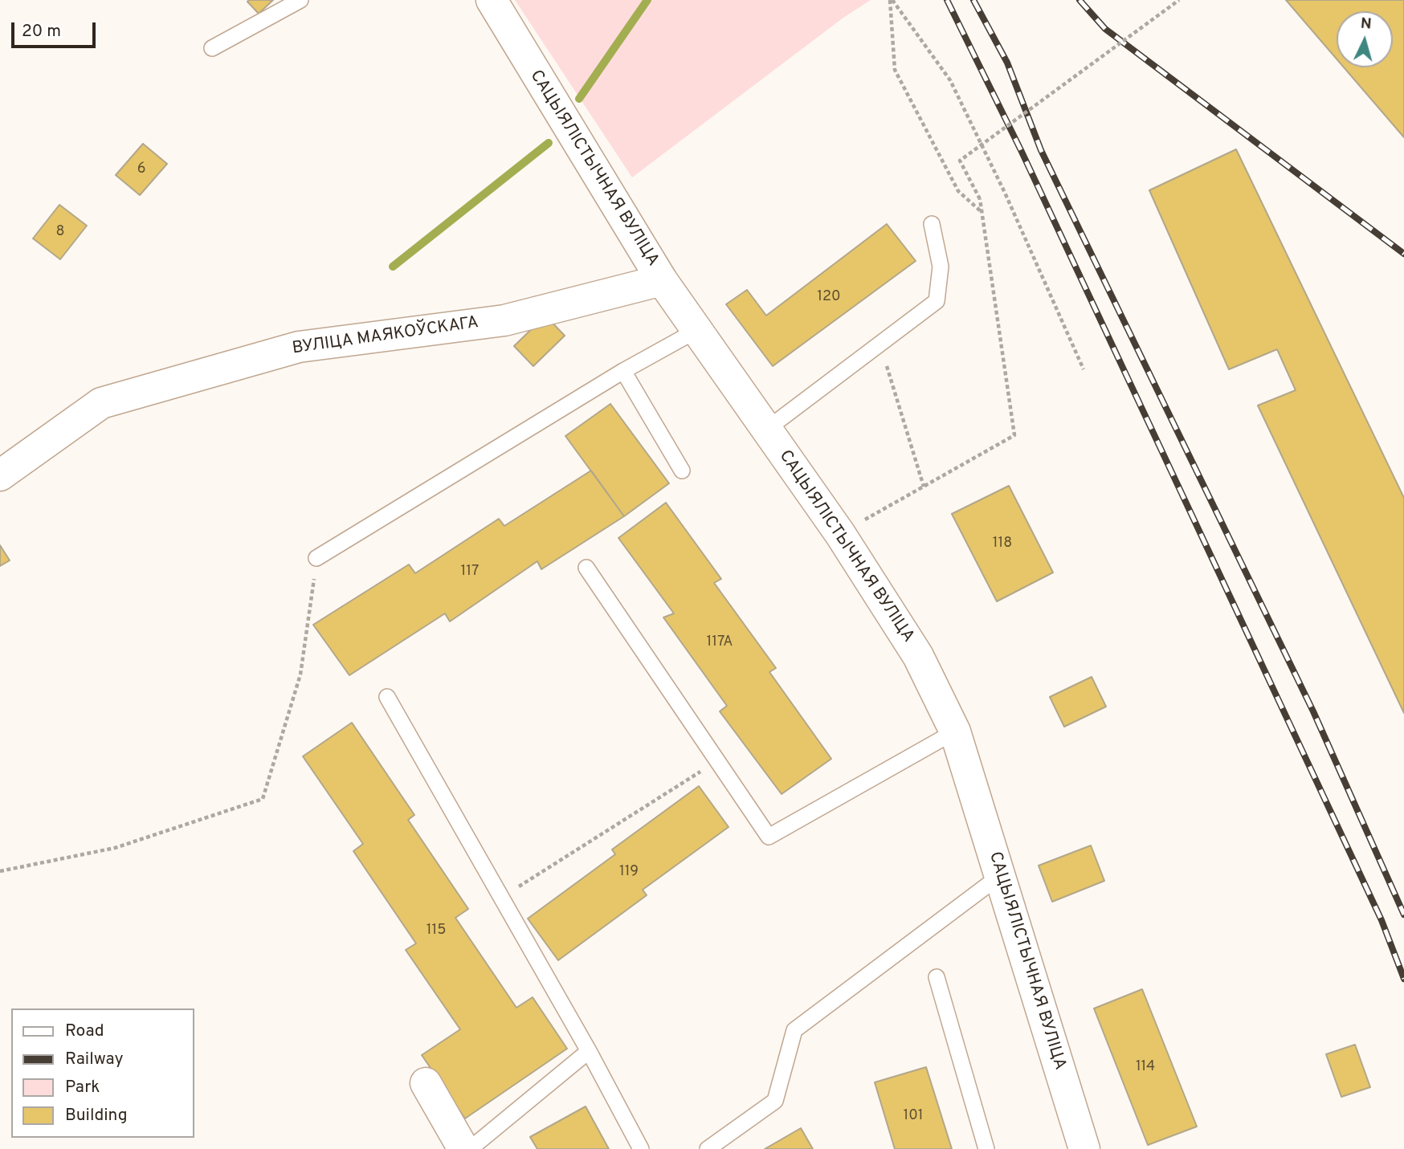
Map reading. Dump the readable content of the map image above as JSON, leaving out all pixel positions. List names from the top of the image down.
{
  "streets": {
    "street": ["САЦЫЯЛІСТЫЧНАЯ ВУЛІЦА", "ВУЛІЦА МАЯКОЎСКАГА"]
  },
  "crossings": [
    ["САЦЫЯЛІСТЫЧНАЯ ВУЛІЦА", "ВУЛІЦА МАЯКОЎСКАГА"]
  ],
  "house_numbers": [
    "6",
    "8",
    "120",
    "118",
    "117",
    "117А",
    "119",
    "115",
    "114",
    "101"
  ],
  "legend": [
    "Road",
    "Railway",
    "Park",
    "Building"
  ],
  "scale_bar": "20 m",
  "north": "top"
}
